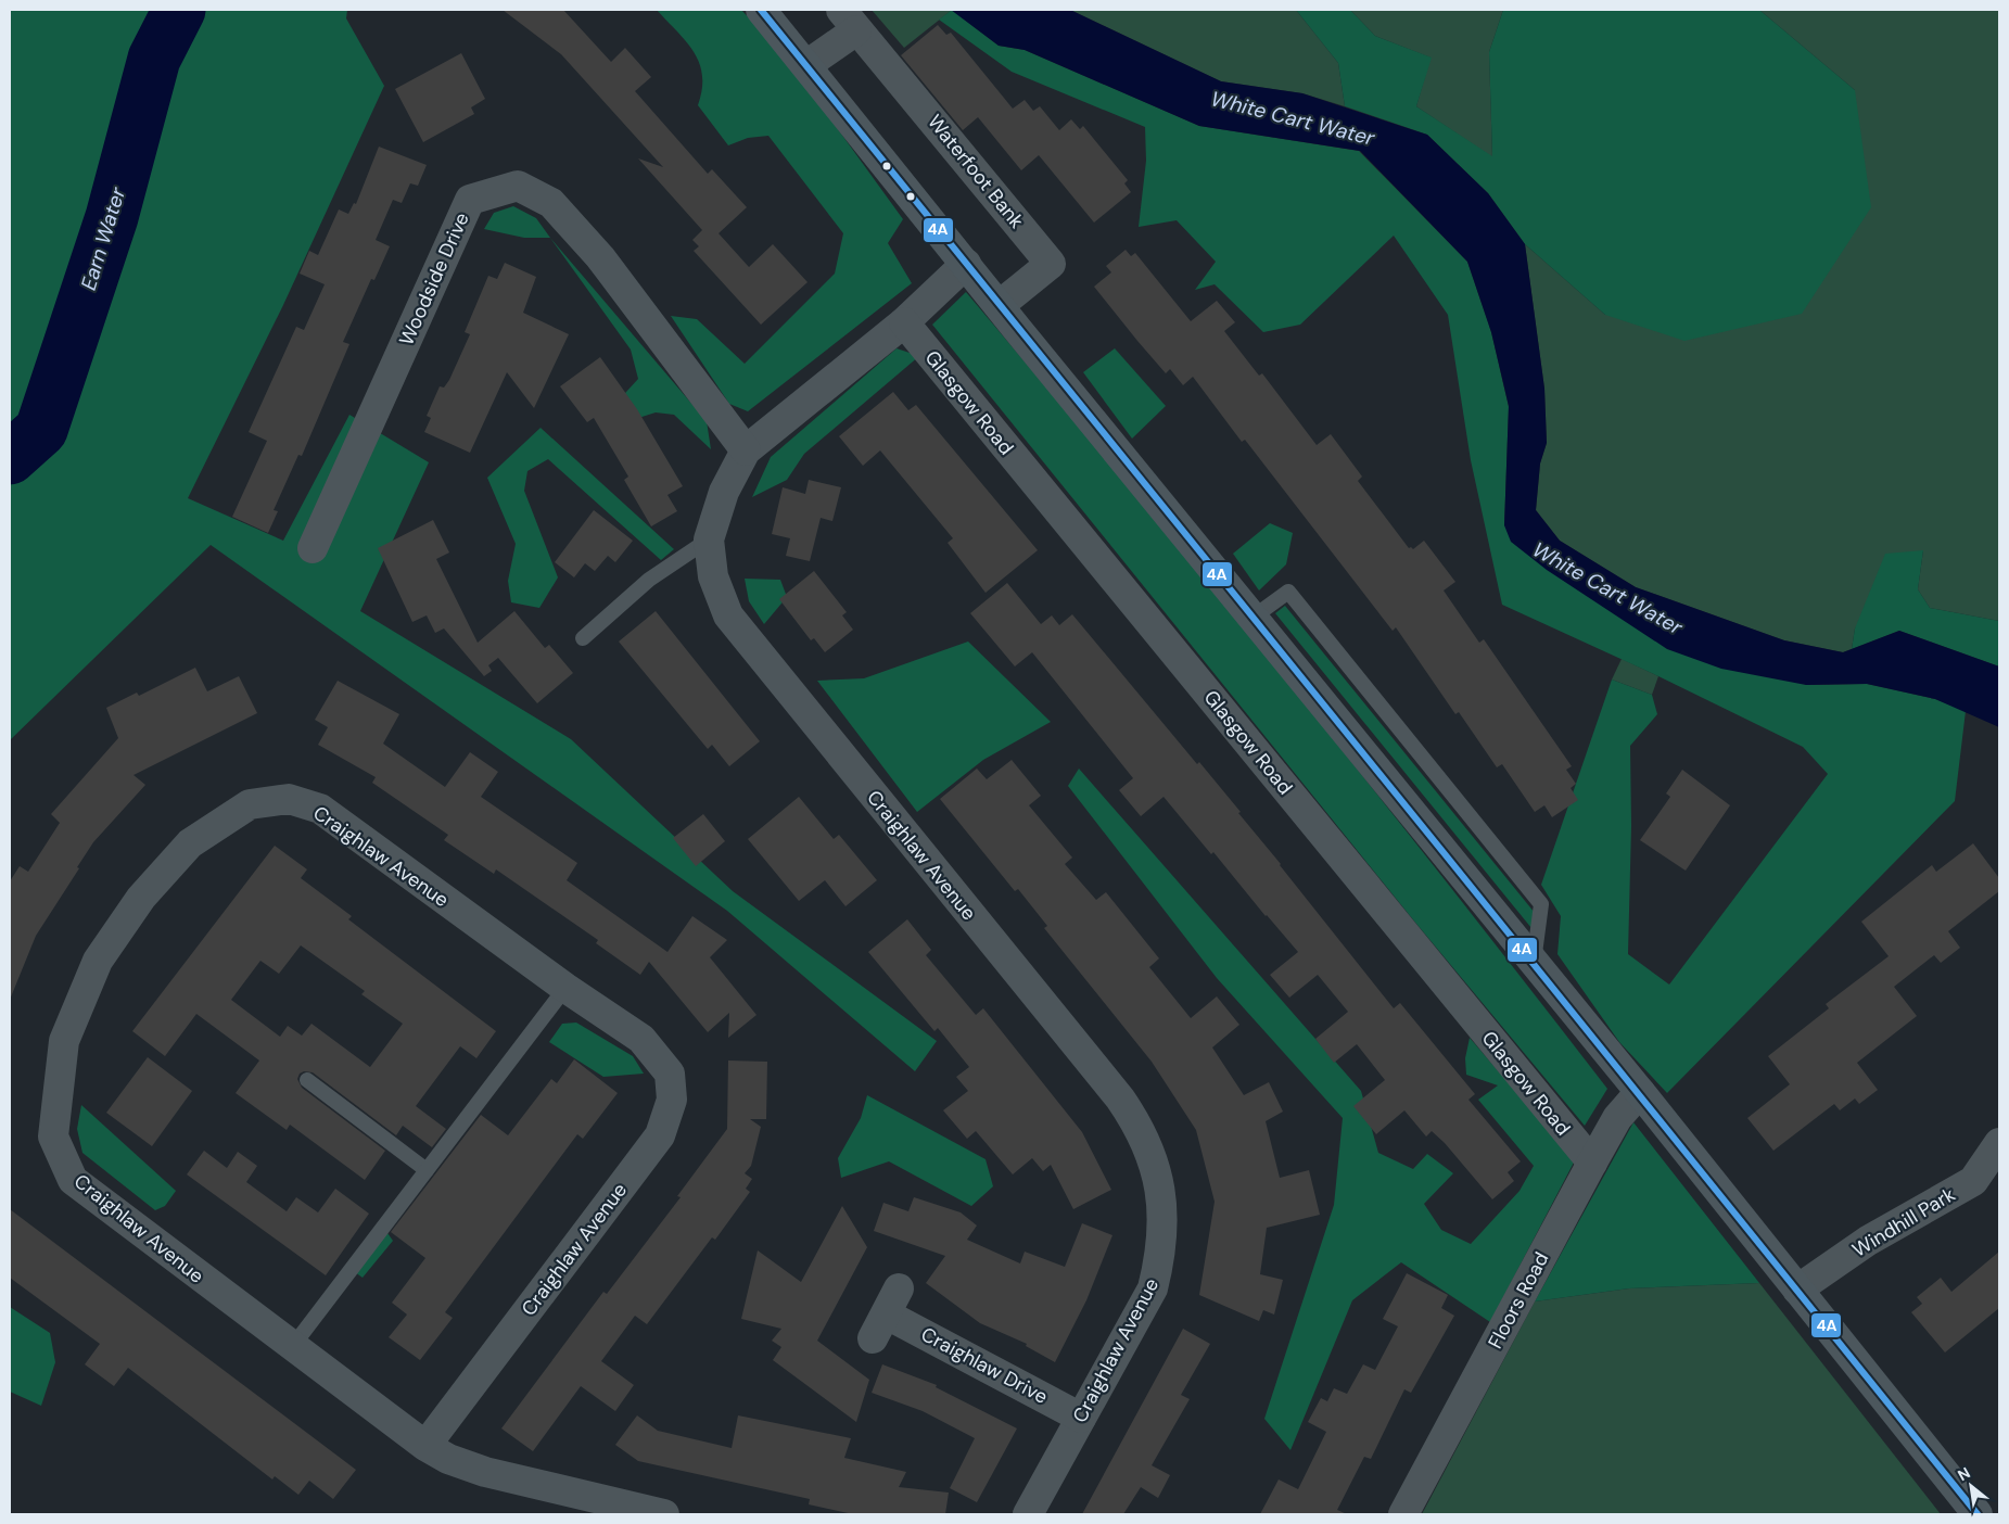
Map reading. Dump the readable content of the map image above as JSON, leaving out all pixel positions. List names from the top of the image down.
{
  "streets": {
    "street": [
      "Waterfoot Bank",
      "Woodside Drive",
      "Glasgow Road",
      "Craighlaw Avenue",
      "Windhill Park",
      "Floors Road",
      "Craighlaw Drive"
    ]
  },
  "crossings": [
    ["Woodside Drive", "Craighlaw Avenue"],
    ["Glasgow Road", "Craighlaw Avenue"],
    ["Glasgow Road", "Floors Road"],
    ["Craighlaw Avenue", "Craighlaw Drive"]
  ],
  "water": ["White Cart Water", "Earn Water"],
  "lines": ["transit line 4A"],
  "north": "top left"
}
